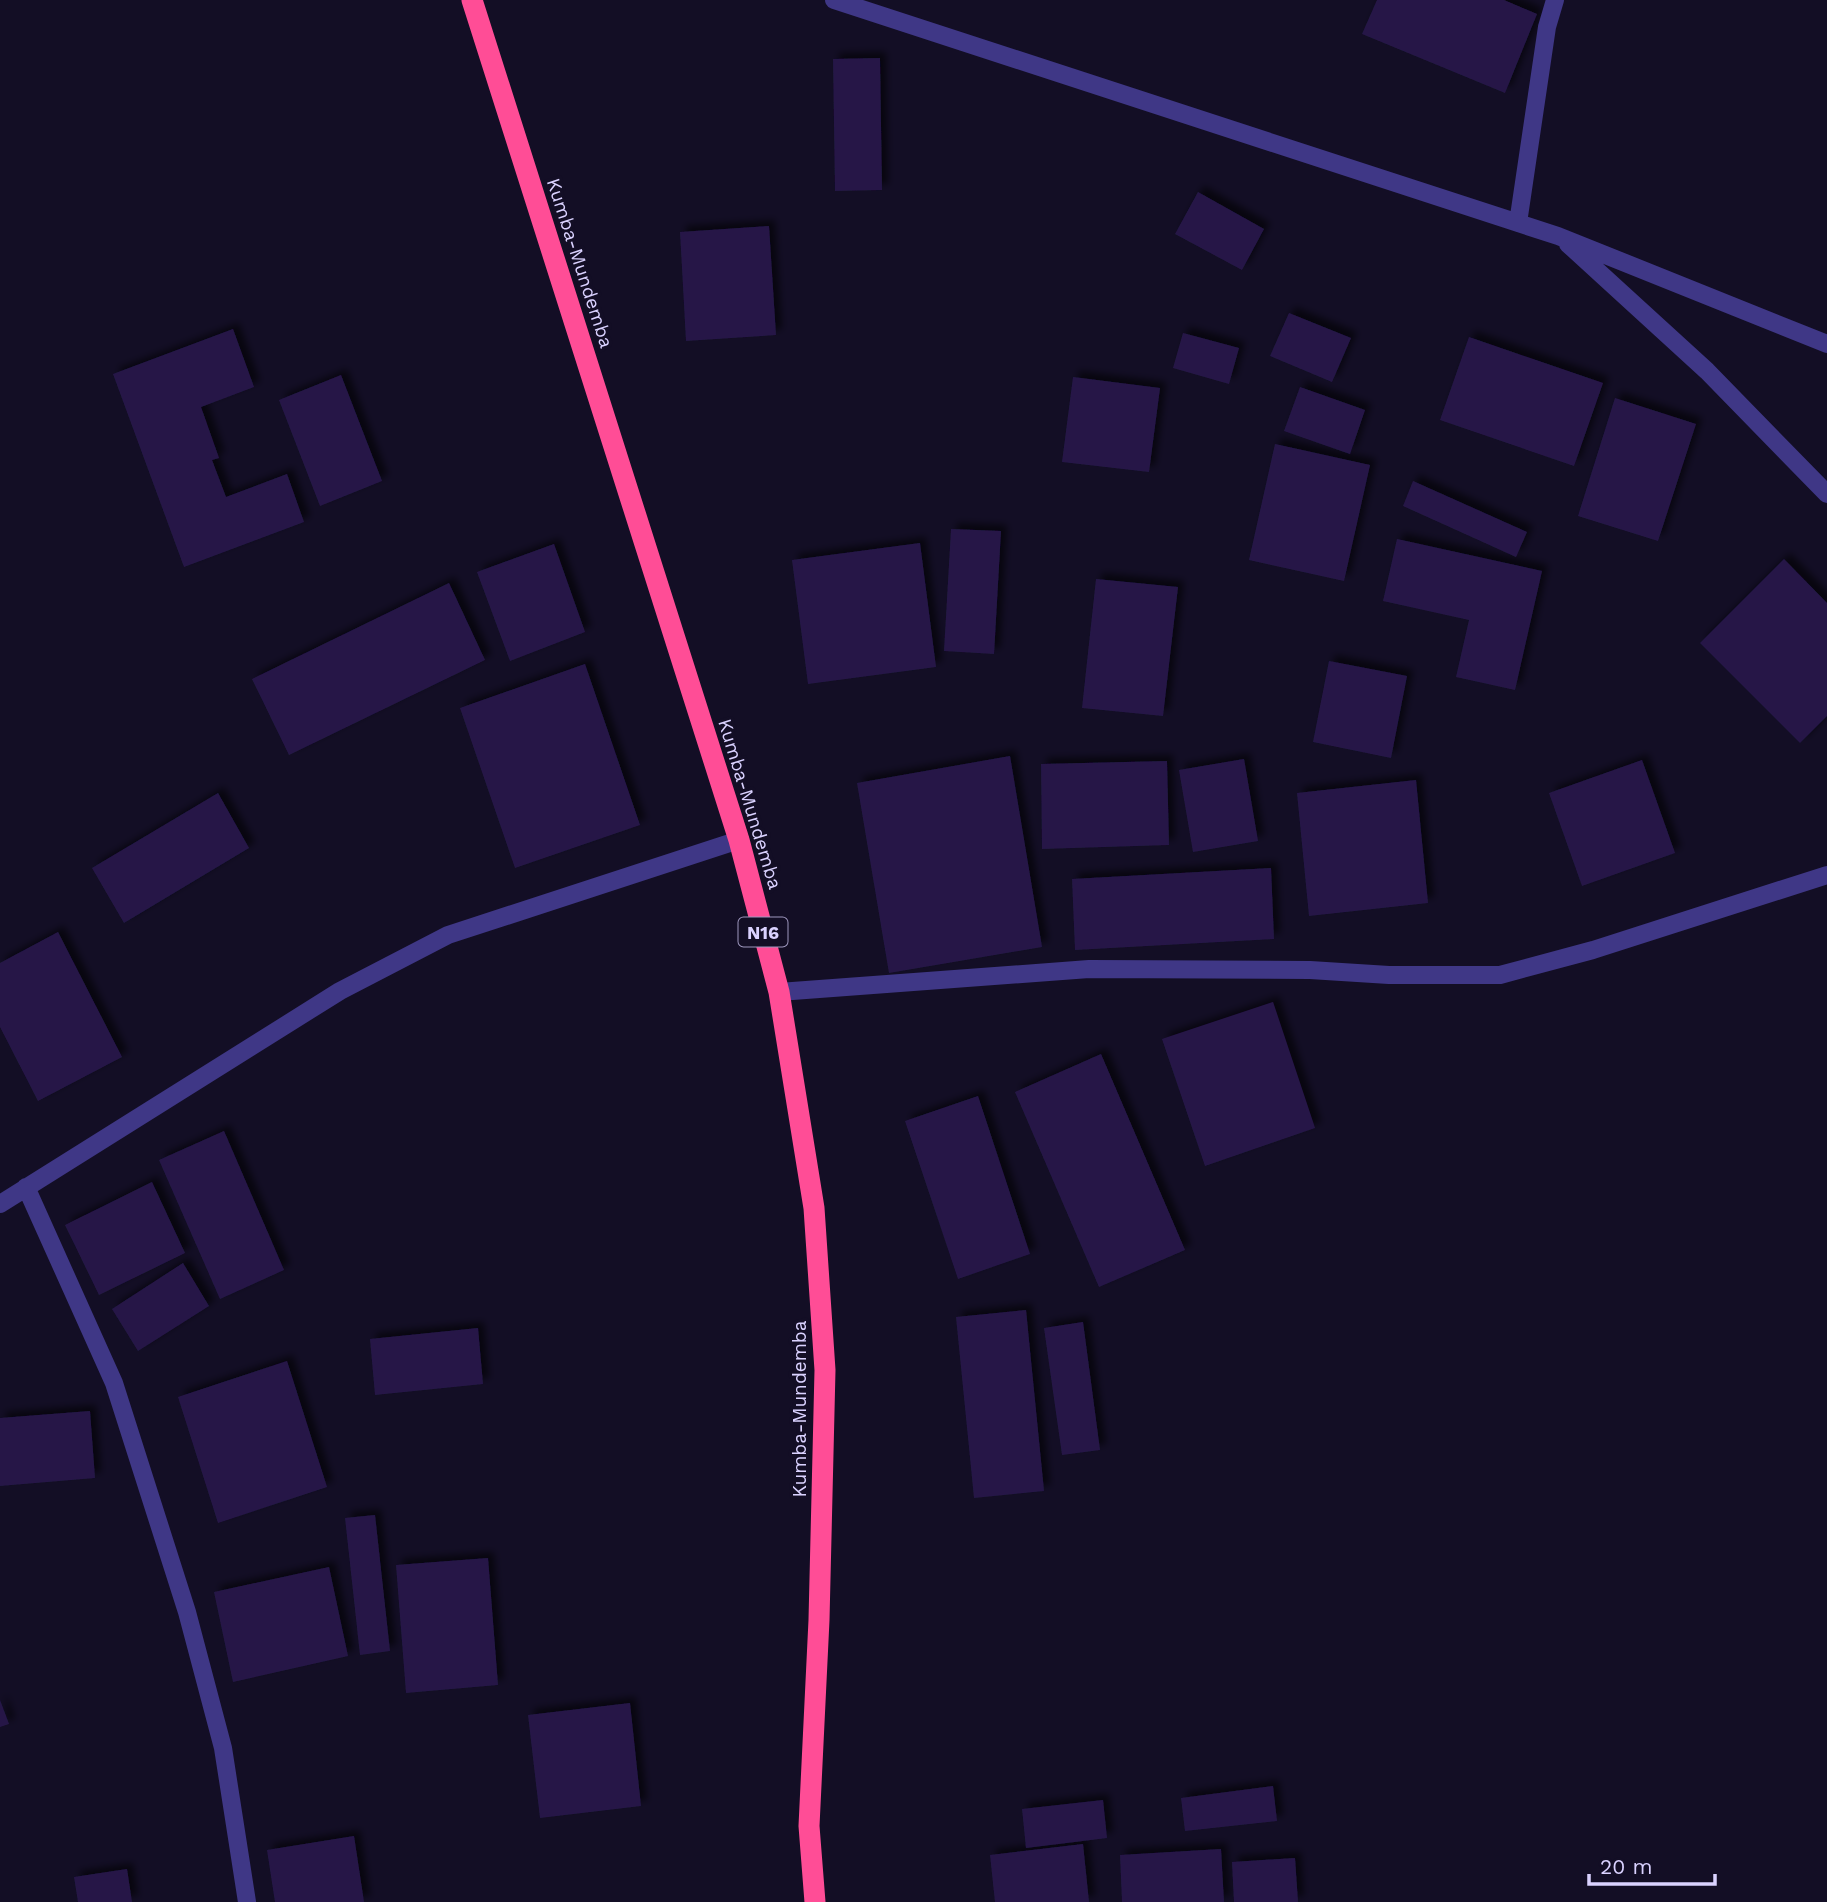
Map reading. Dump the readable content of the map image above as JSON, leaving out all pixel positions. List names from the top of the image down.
{
  "streets": {
    "highway": ["Kumba-Mundemba", "N16"]
  },
  "scale_bar": "20 m"
}
